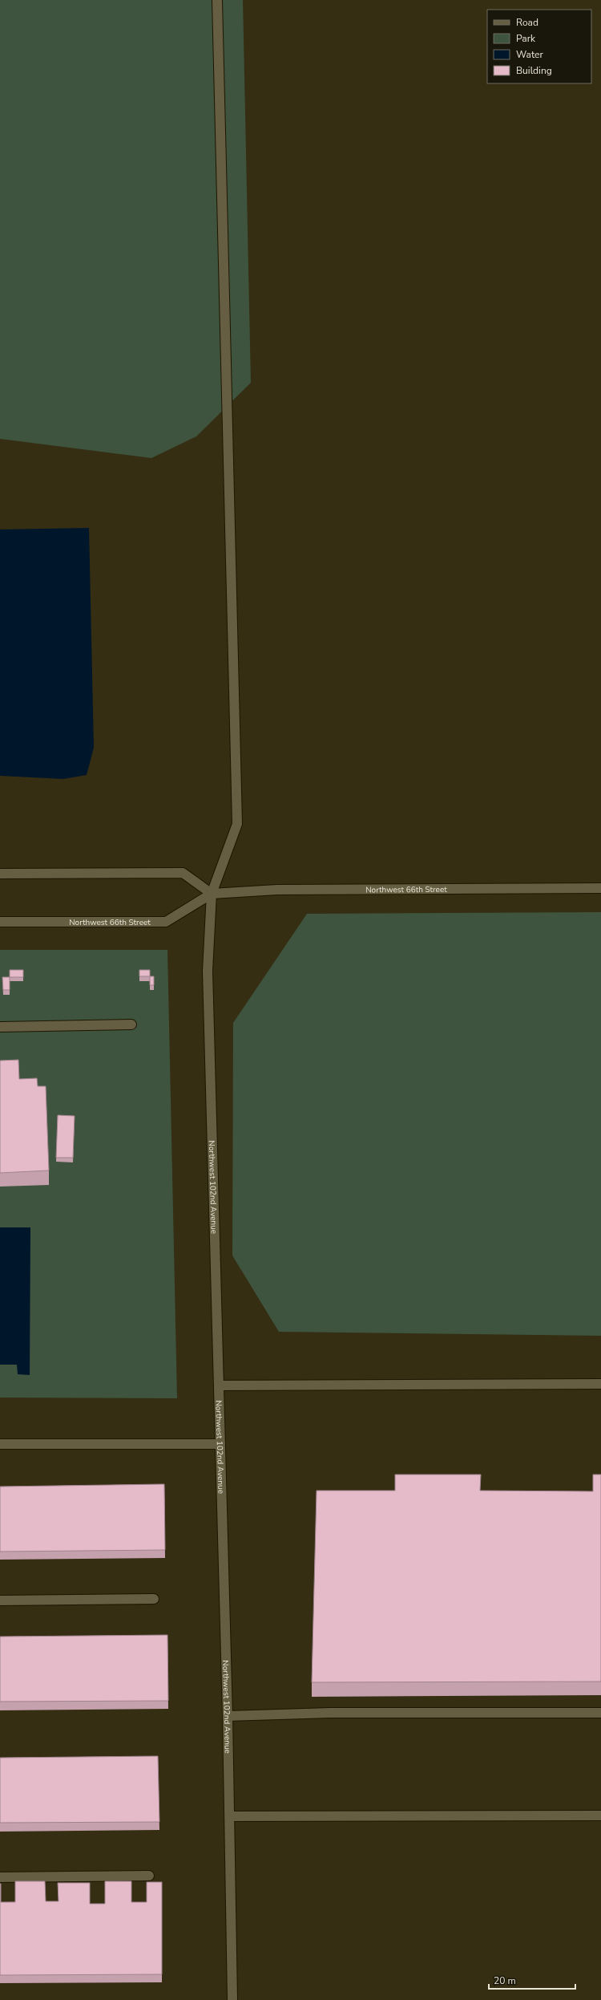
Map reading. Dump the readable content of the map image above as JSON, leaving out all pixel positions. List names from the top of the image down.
{
  "streets": {
    "street": ["Northwest 66th Street", "Northwest 102nd Avenue"]
  },
  "crossings": [
    ["Northwest 66th Street", "Northwest 102nd Avenue"]
  ],
  "legend": [
    "Road",
    "Park",
    "Water",
    "Building"
  ],
  "scale_bar": "20 m"
}
